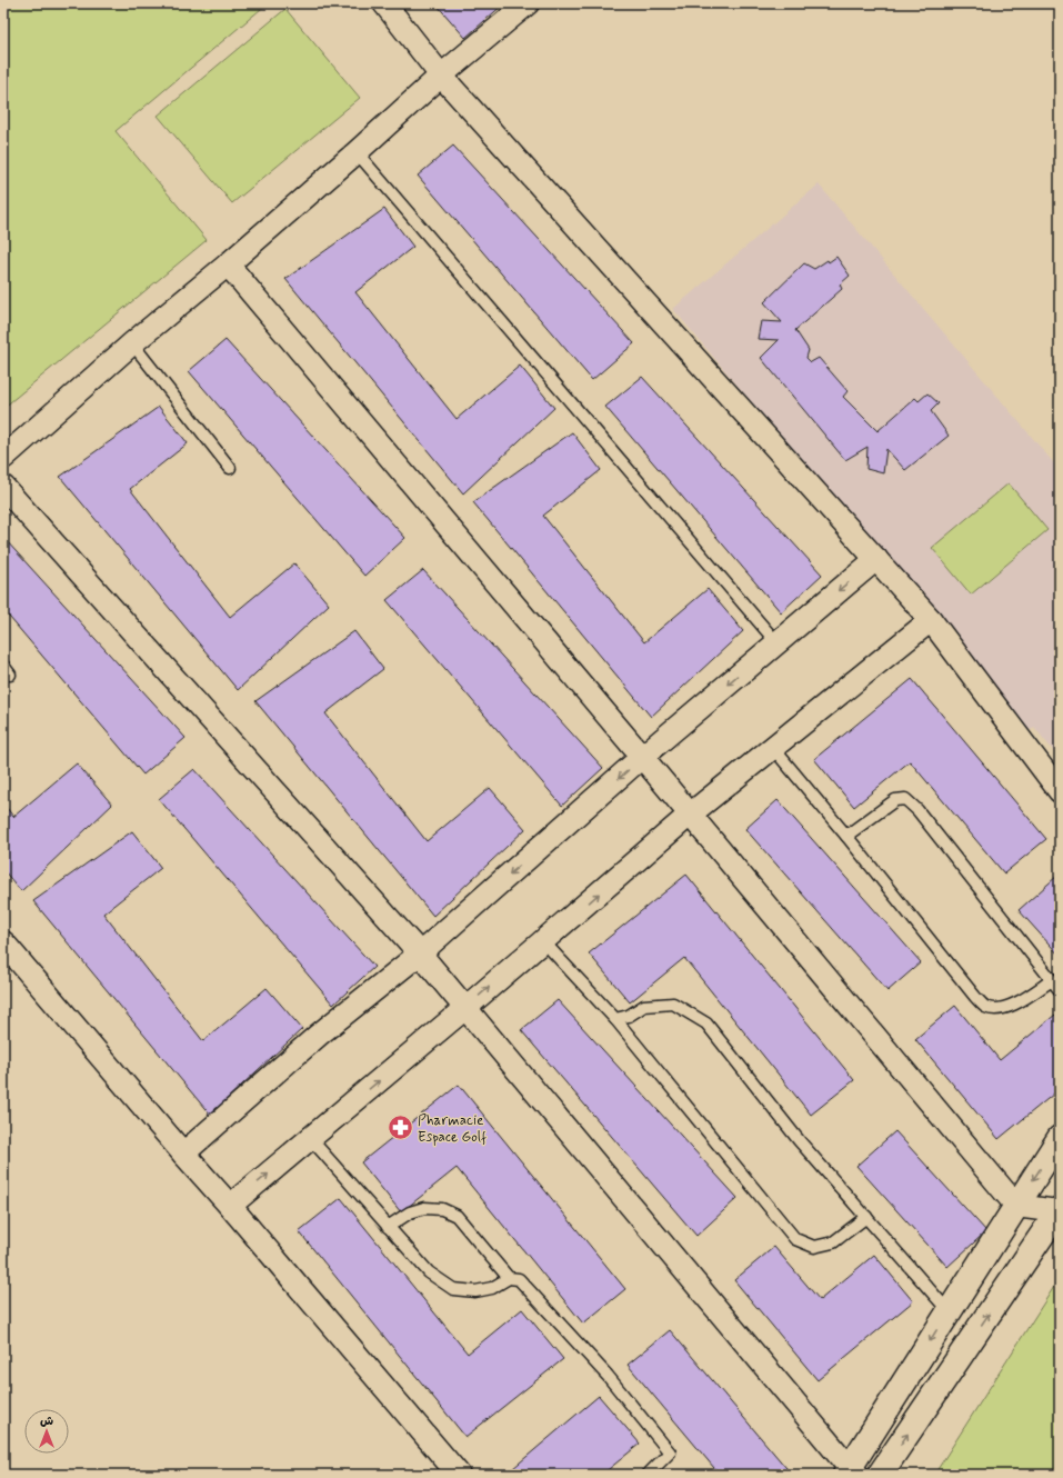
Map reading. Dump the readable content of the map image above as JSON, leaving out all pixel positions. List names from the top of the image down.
{
  "places": {
    "pharmacy": ["Pharmacie Espace Golf"]
  },
  "north": "top"
}
